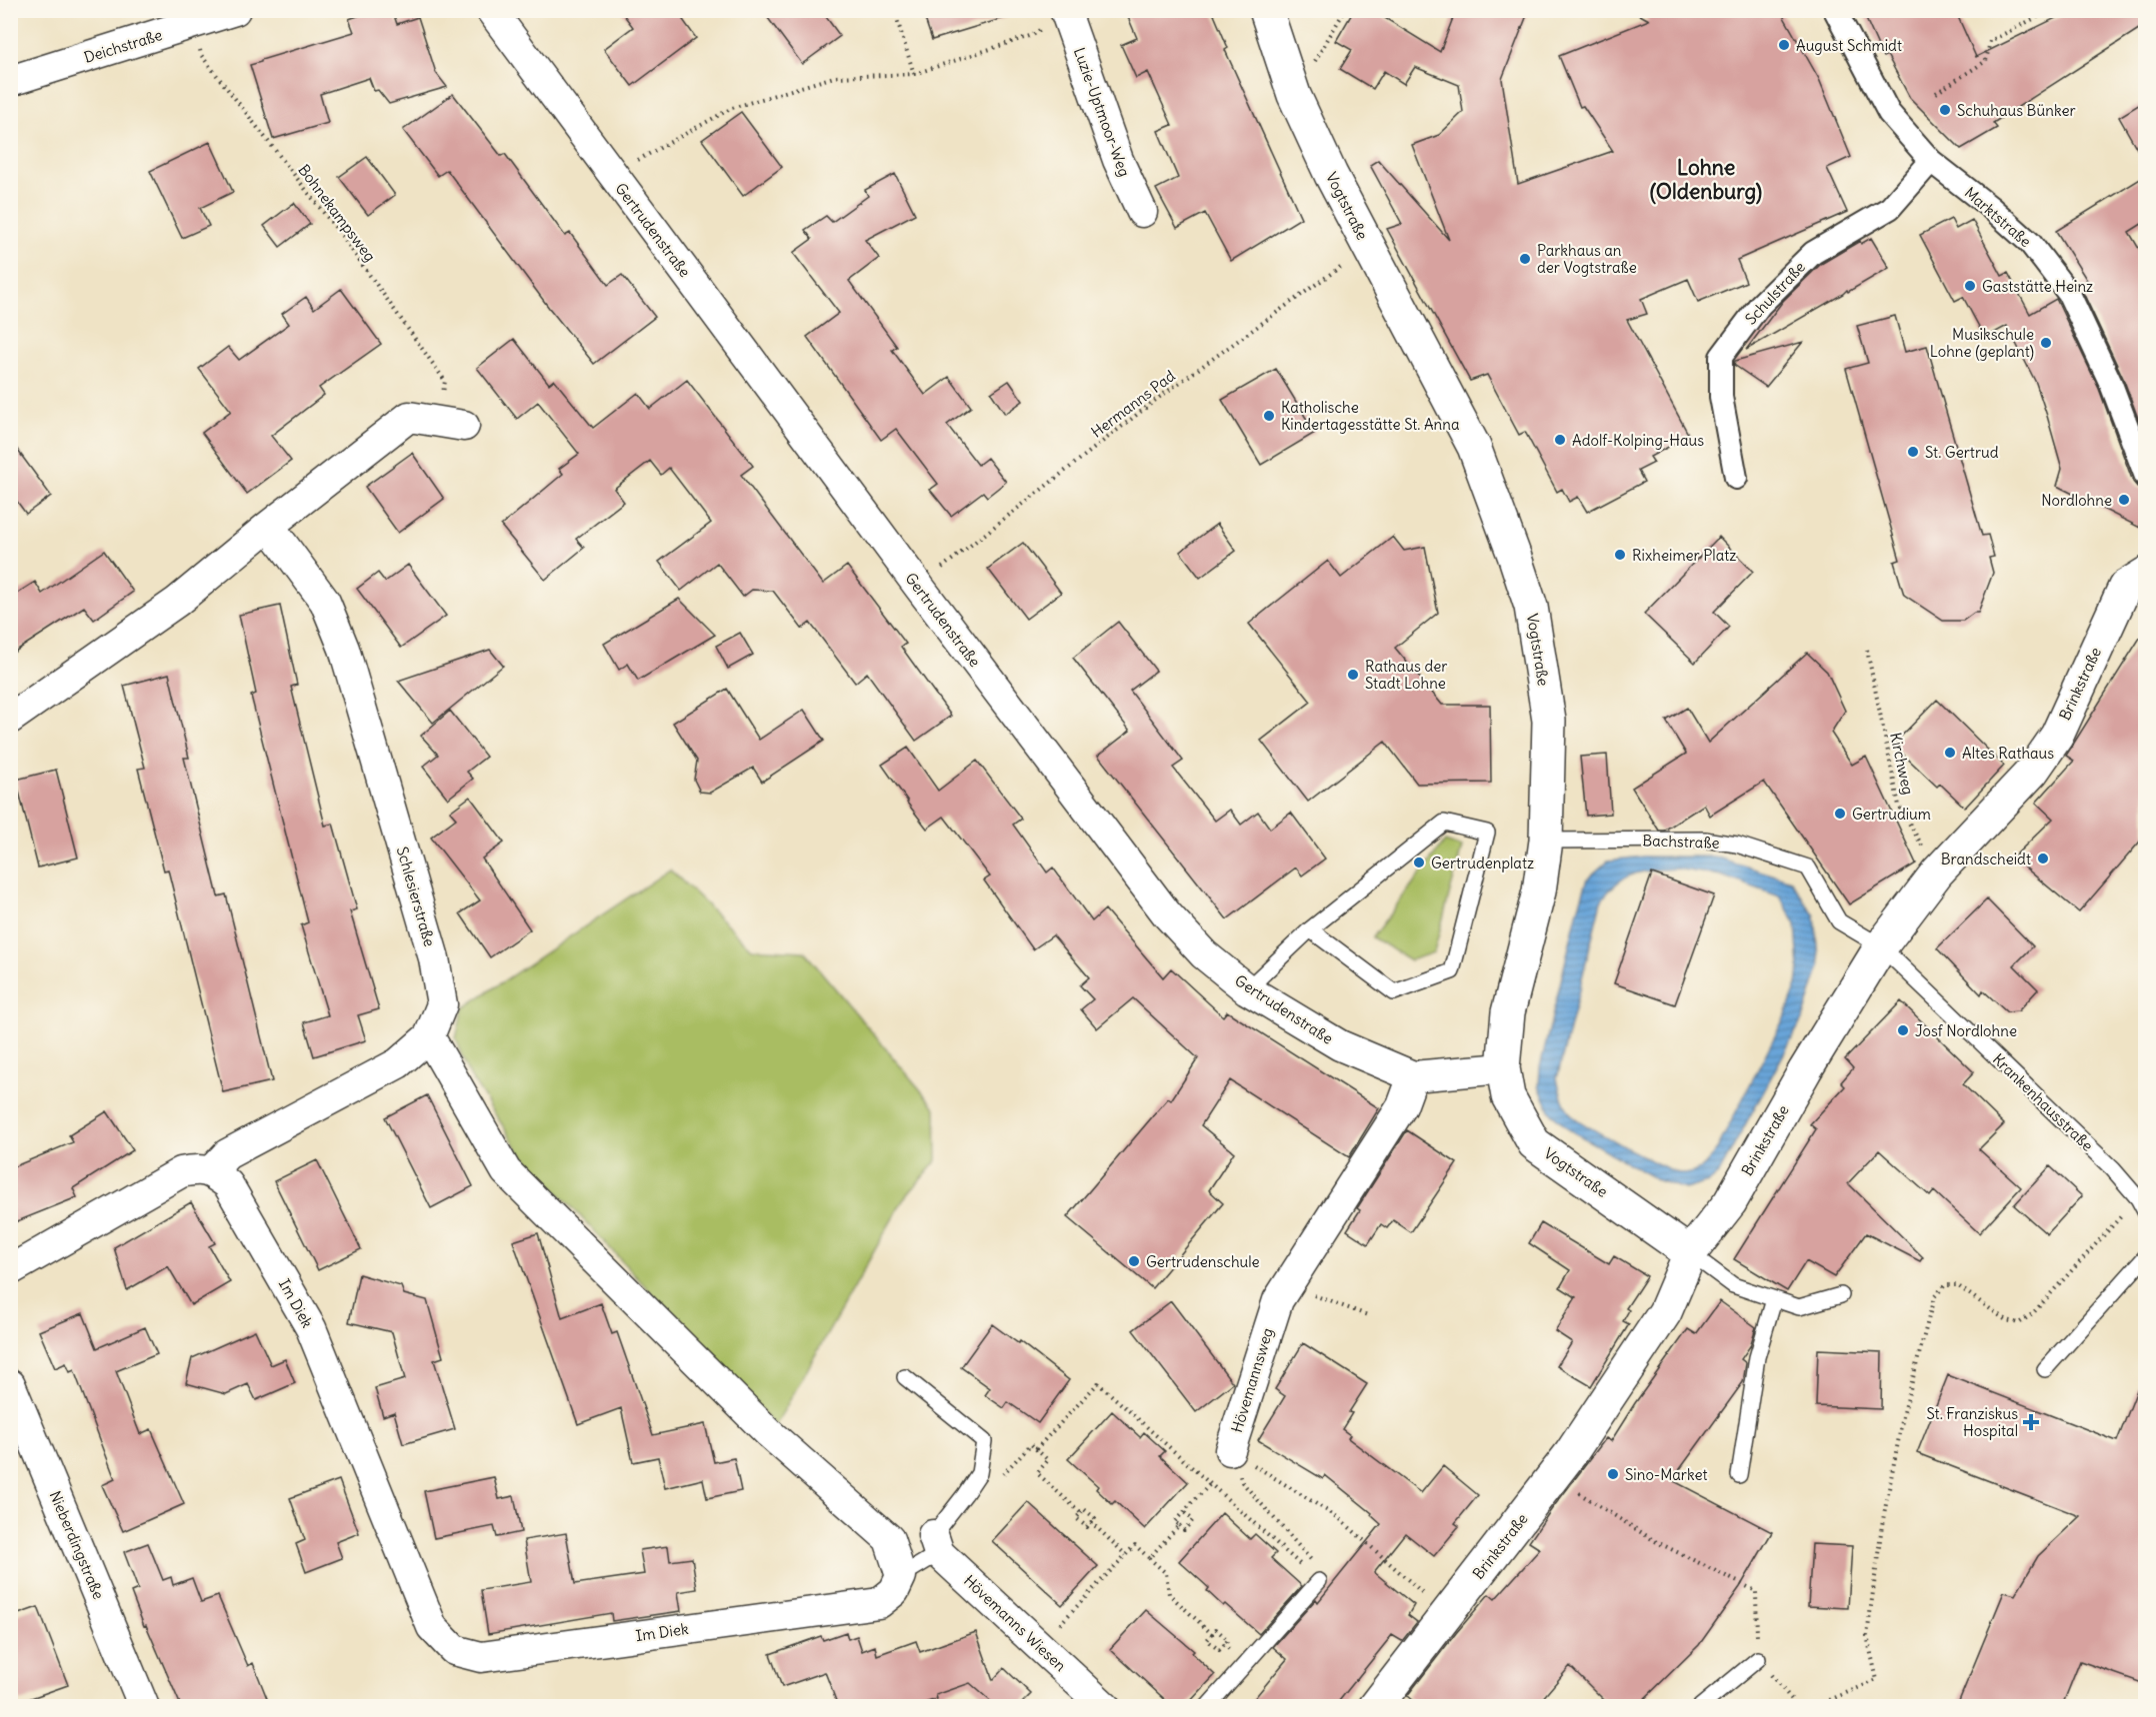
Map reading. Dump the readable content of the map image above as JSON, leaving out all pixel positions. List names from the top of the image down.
{
  "streets": {
    "street": [
      "Deichstraße",
      "Luzie-Uptmoor-Weg",
      "Vogtstraße",
      "Marktstraße",
      "Gertrudenstraße",
      "Schulstraße",
      "Brinkstraße",
      "Schlesierstraße",
      "Im Diek",
      "Hövemannsweg",
      "Nieberdingstraße",
      "Hövemanns Wiesen"
    ],
    "lane": ["Bachstraße", "Krankenhausstraße"],
    "path": ["Bohnekampsweg", "Hermanns Pad", "Kirchweg"]
  },
  "crossings": [
    ["Deichstraße", "Bohnekampsweg"],
    ["Vogtstraße", "Gertrudenstraße"],
    ["Vogtstraße", "Hermanns Pad"],
    ["Vogtstraße", "Brinkstraße"],
    ["Vogtstraße", "Bachstraße"],
    ["Marktstraße", "Schulstraße"],
    ["Gertrudenstraße", "Hermanns Pad"],
    ["Gertrudenstraße", "Hövemannsweg"],
    ["Brinkstraße", "Kirchweg"],
    ["Brinkstraße", "Bachstraße"],
    ["Brinkstraße", "Krankenhausstraße"],
    ["Brinkstraße", "Hövemannsweg"],
    ["Bachstraße", "Krankenhausstraße"],
    ["Schlesierstraße", "Im Diek"]
  ],
  "districts": ["Lohne (Oldenburg)"],
  "places": {
    "other": [
      "August Schmidt",
      "Schuhaus Bünker",
      "Parkhaus an der Vogtstraße",
      "Gaststätte Heinz",
      "Musikschule Lohne (geplant)",
      "Katholische Kindertagesstätte St. Anna",
      "Adolf-Kolping-Haus",
      "St. Gertrud",
      "Nordlohne",
      "Rixheimer Platz",
      "Rathaus der Stadt Lohne",
      "Altes Rathaus",
      "Gertrudium",
      "Brandscheidt",
      "Gertrudenplatz",
      "Josf Nordlohne",
      "Gertrudenschule",
      "Sino-Market"
    ],
    "health": ["St. Franziskus Hospital"]
  }
}
